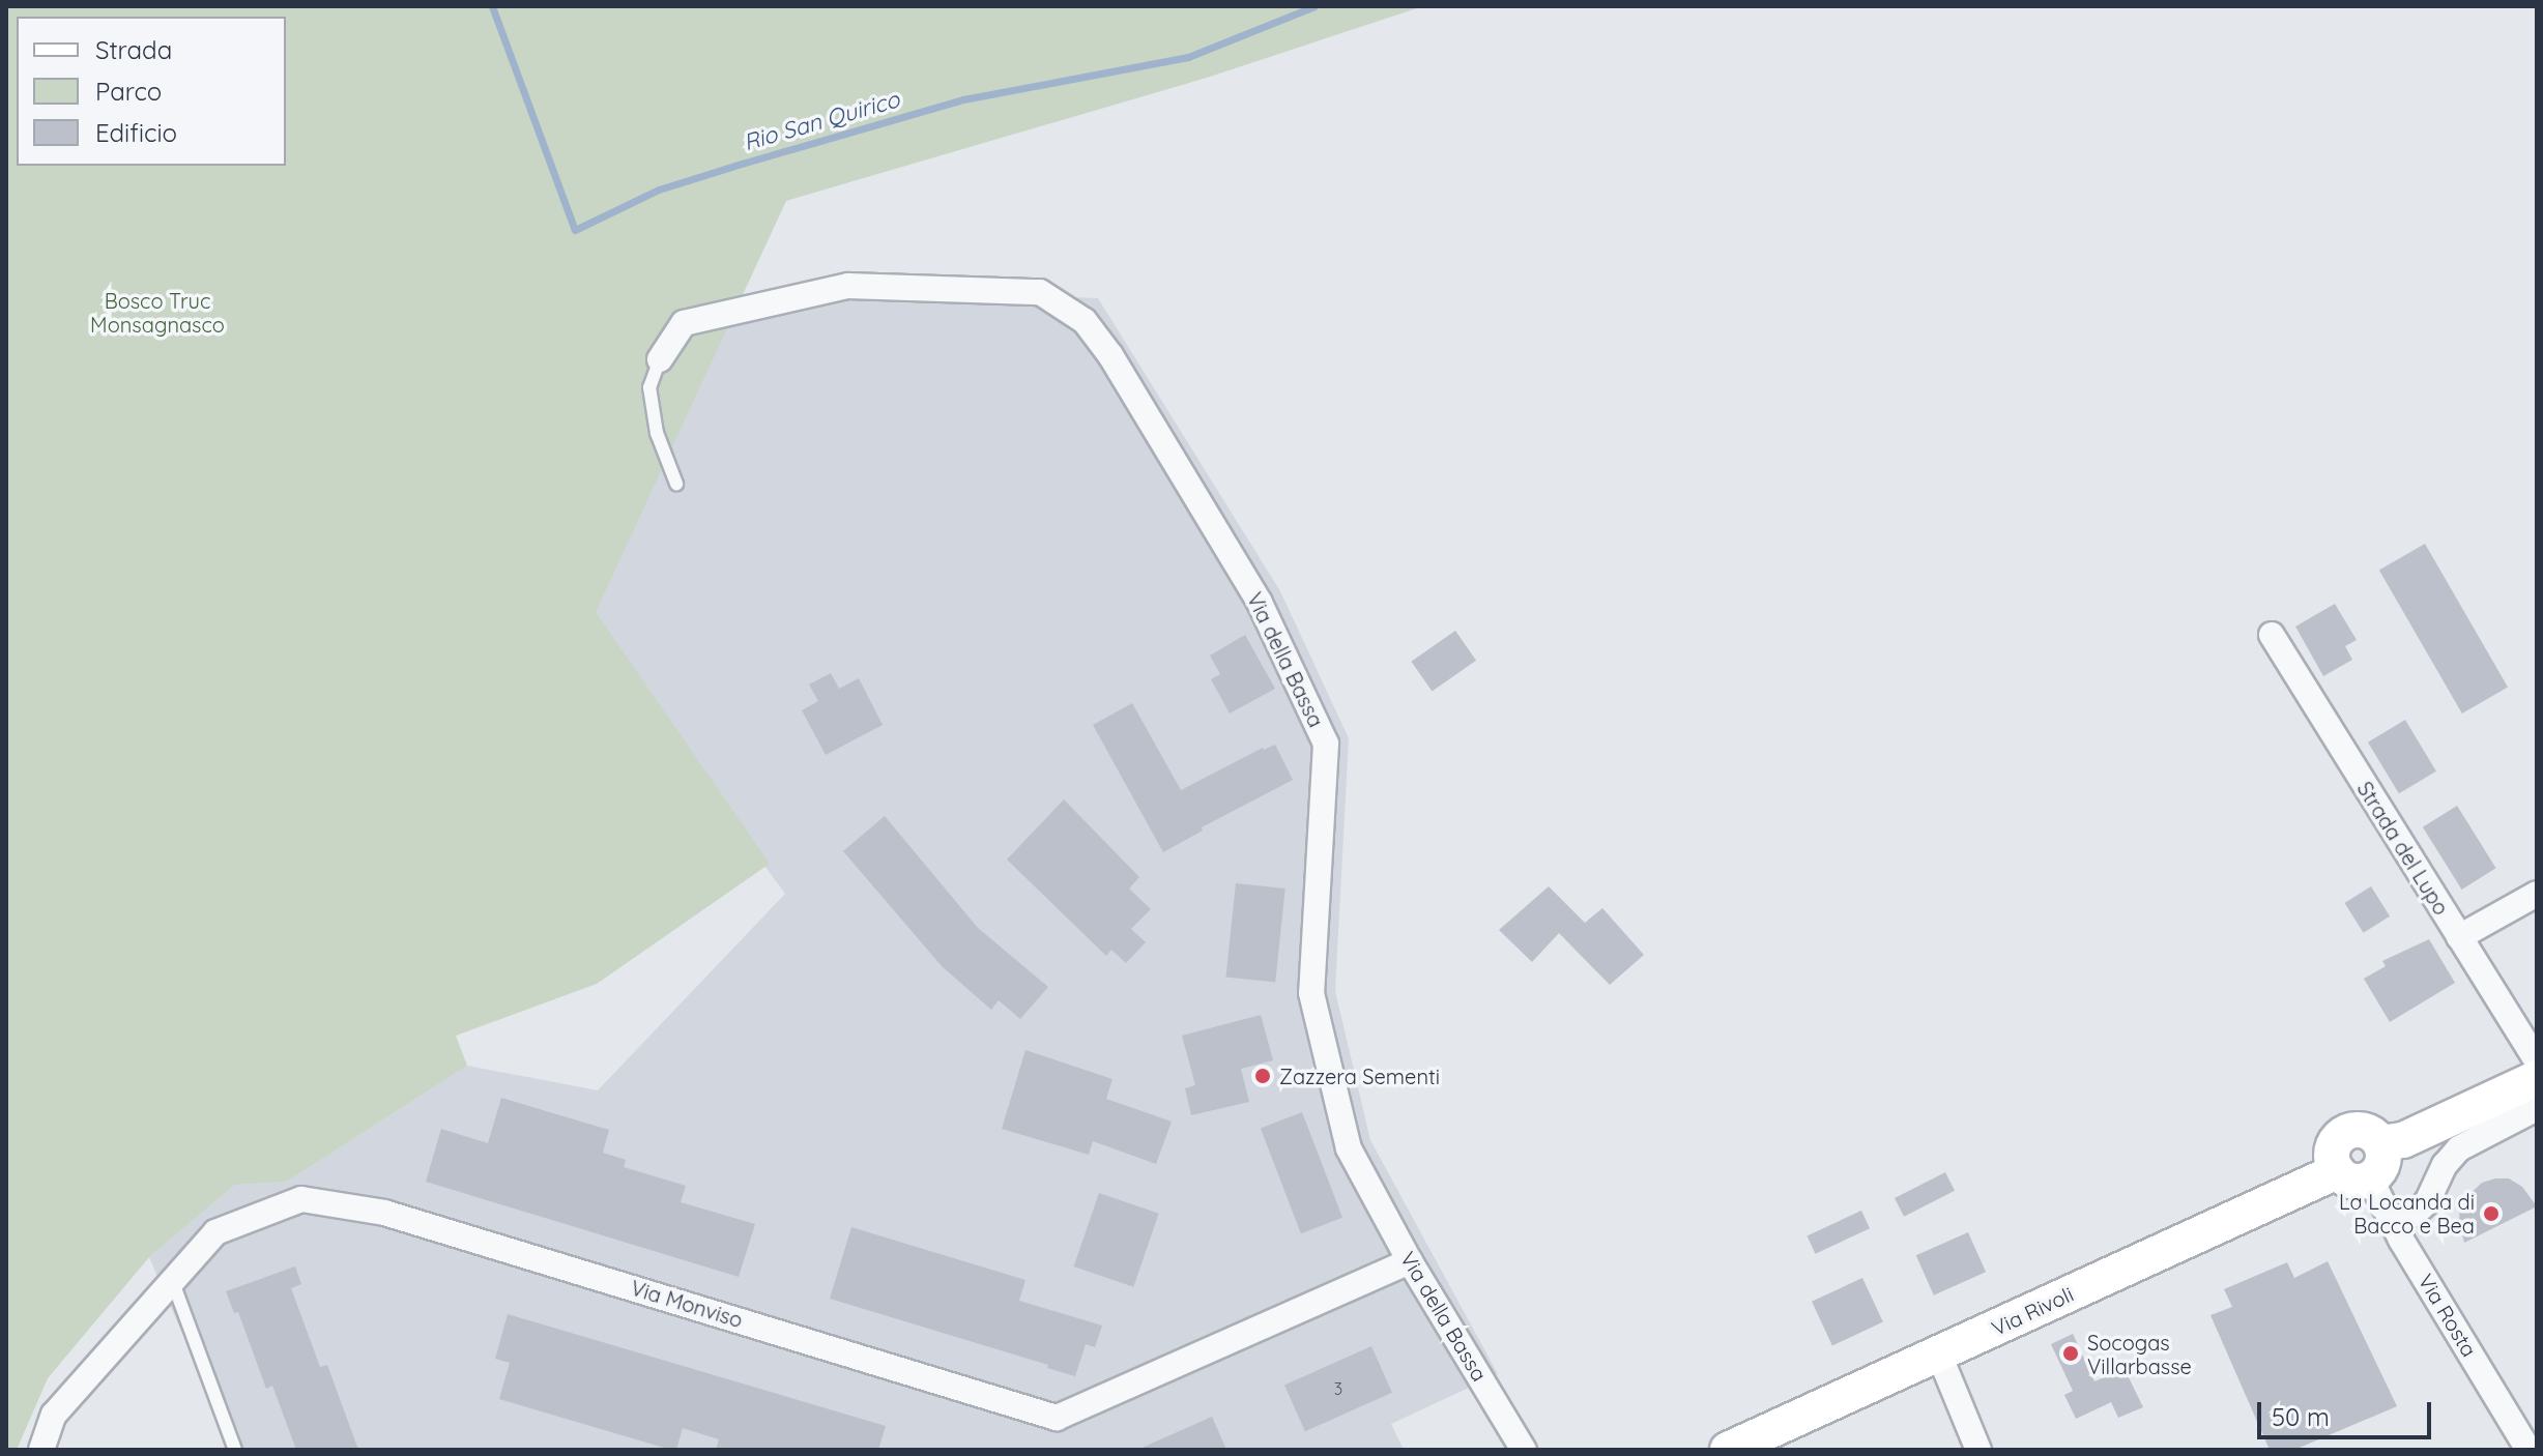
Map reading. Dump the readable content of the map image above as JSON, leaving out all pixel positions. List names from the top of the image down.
{
  "streets": {
    "street": [
      "Via della Bassa",
      "Strada del Lupo",
      "Via Monviso",
      "Via Rivoli",
      "Via Rosta"
    ]
  },
  "crossings": [
    ["Via della Bassa", "Via Monviso"],
    ["Via Rivoli", "Via Rosta"]
  ],
  "water": ["Rio San Quirico"],
  "parks": ["Bosco Truc Monsagnasco"],
  "places": ["Zazzera Sementi", "La Locanda di Bacco e Bea", "Socogas Villarbasse"],
  "house_numbers": ["3"],
  "legend": ["Strada", "Parco", "Edificio"],
  "scale_bar": "50 m"
}
